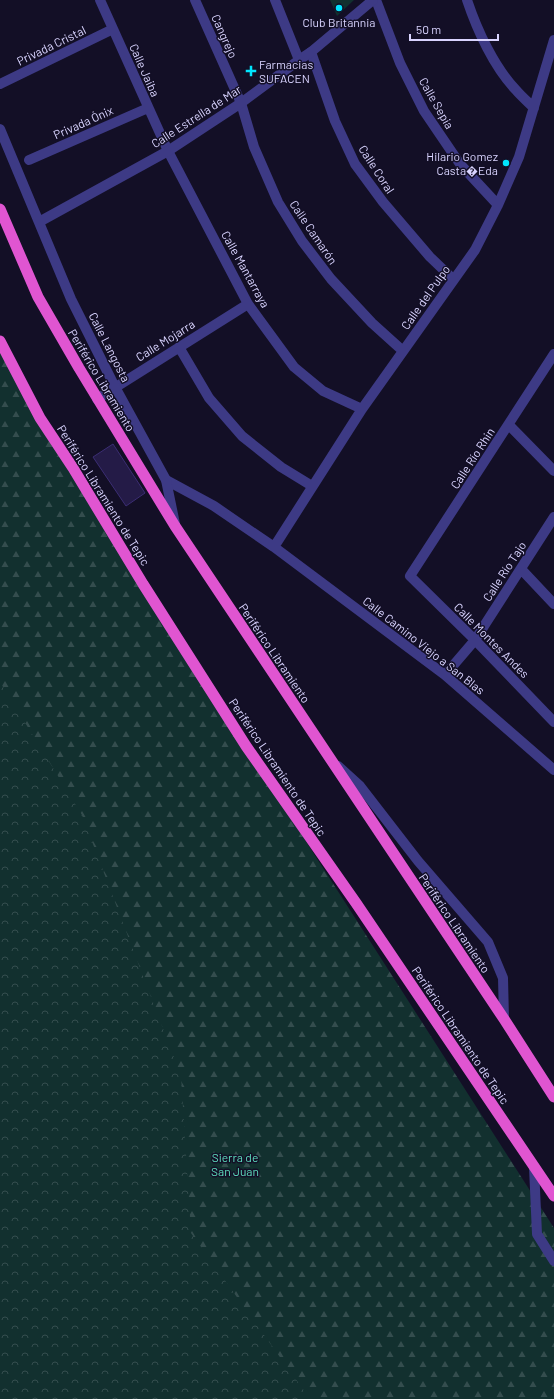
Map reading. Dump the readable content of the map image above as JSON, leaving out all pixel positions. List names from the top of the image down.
{
  "streets": {
    "highway": ["Periférico Libramiento", "Periférico Libramiento de Tepic"],
    "street": [
      "Cangrejo",
      "Privada Cristal",
      "Calle Jaiba",
      "Calle Sepia",
      "Calle Estrella de Mar",
      "Privada Ónix",
      "Calle Coral",
      "Calle Camarón",
      "Calle Mantarraya",
      "Calle del Pulpo",
      "Calle Mojarra",
      "Calle Langosta",
      "Calle Río Rhin",
      "Calle Río Tajo",
      "Calle Montes Andes",
      "Calle Camino Viejo a San Blas"
    ]
  },
  "crossings": [
    ["Cangrejo", "Calle Estrella de Mar"],
    ["Cangrejo", "Calle Camarón"],
    ["Privada Cristal", "Calle Jaiba"],
    ["Calle Jaiba", "Calle Estrella de Mar"],
    ["Calle Jaiba", "Privada Ónix"],
    ["Calle Jaiba", "Calle Mantarraya"],
    ["Calle Sepia", "Calle del Pulpo"],
    ["Calle Estrella de Mar", "Calle Coral"],
    ["Calle Estrella de Mar", "Calle Camarón"],
    ["Calle Estrella de Mar", "Calle Mantarraya"],
    ["Calle Estrella de Mar", "Calle Langosta"],
    ["Calle Coral", "Calle del Pulpo"],
    ["Calle Camarón", "Calle del Pulpo"],
    ["Calle Mantarraya", "Calle del Pulpo"],
    ["Calle Mantarraya", "Calle Mojarra"],
    ["Calle del Pulpo", "Calle Camino Viejo a San Blas"],
    ["Calle Mojarra", "Calle Langosta"],
    ["Calle Mojarra", "Periférico Libramiento"],
    ["Calle Langosta", "Periférico Libramiento"],
    ["Calle Río Rhin", "Calle Montes Andes"],
    ["Calle Río Tajo", "Calle Montes Andes"],
    ["Calle Río Tajo", "Calle Camino Viejo a San Blas"]
  ],
  "parks": ["Sierra de San Juan"],
  "places": {
    "other": ["Club Britannia", "Hilario Gomez Casta�Eda"],
    "health": ["Farmacias SUFACEN"]
  },
  "scale_bar": "50 m"
}
